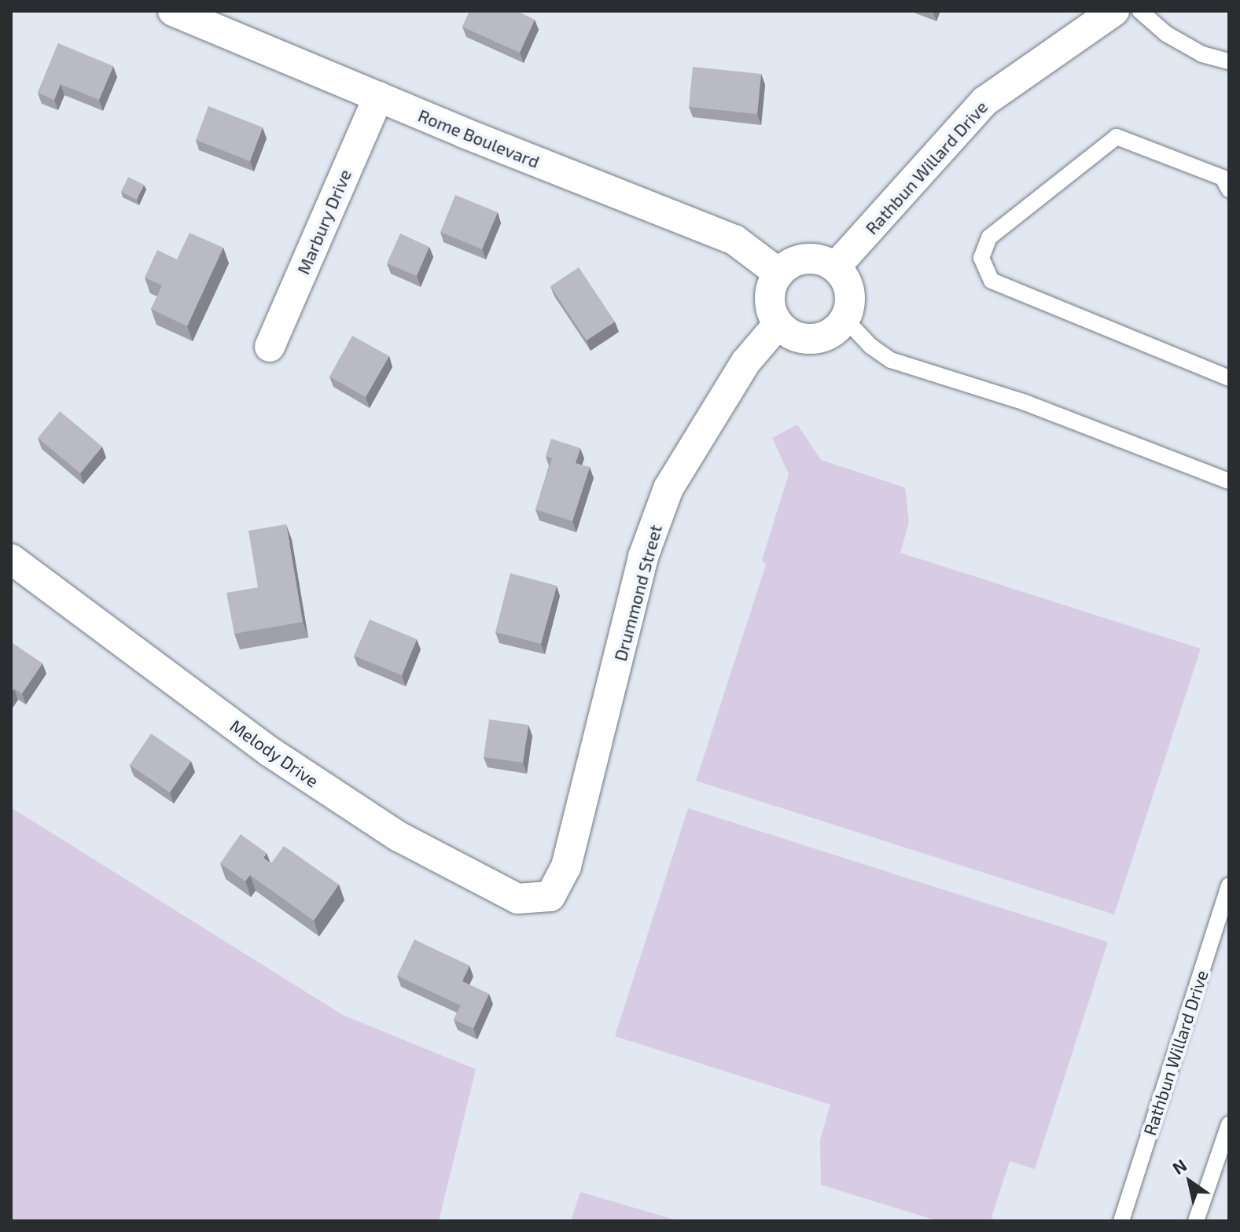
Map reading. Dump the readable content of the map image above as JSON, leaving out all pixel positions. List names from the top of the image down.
{
  "streets": {
    "street": [
      "Rome Boulevard",
      "Rathbun Willard Drive",
      "Marbury Drive",
      "Drummond Street",
      "Melody Drive"
    ]
  },
  "crossings": [
    ["Rome Boulevard", "Rathbun Willard Drive"],
    ["Rome Boulevard", "Marbury Drive"],
    ["Rome Boulevard", "Drummond Street"],
    ["Rathbun Willard Drive", "Drummond Street"],
    ["Drummond Street", "Melody Drive"]
  ],
  "north": "top left"
}
